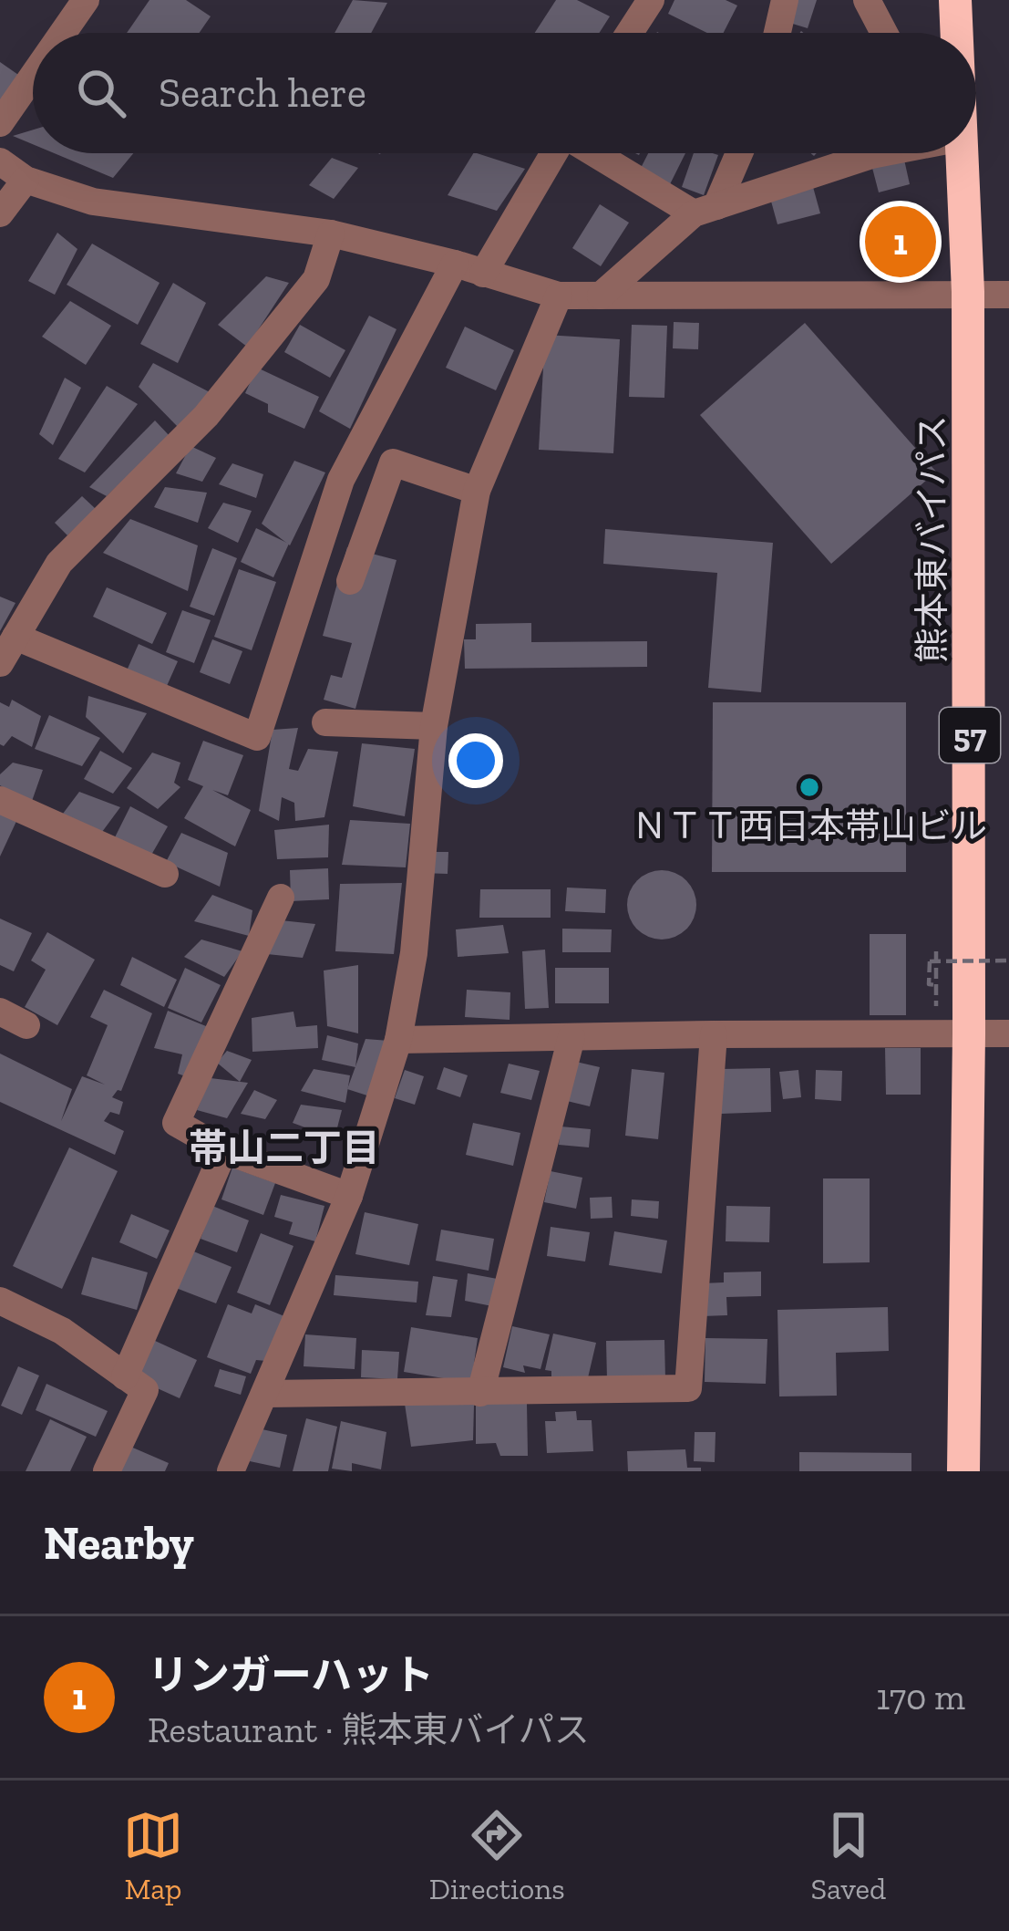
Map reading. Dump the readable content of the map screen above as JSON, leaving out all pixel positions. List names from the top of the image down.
{
  "streets": {
    "highway": ["熊本東バイパス", "57"]
  },
  "districts": ["帯山二丁目"],
  "places": ["ＮＴＴ西日本帯山ビル"],
  "page": {
    "search": "Search here",
    "pins": "1",
    "heading": "Nearby",
    "list": [
      {
        "mark": "1",
        "name": "リンガーハット",
        "note": "Restaurant · 熊本東バイパス",
        "value": "170 m"
      }
    ],
    "nav": ["Map", "Directions", "Saved"]
  }
}
